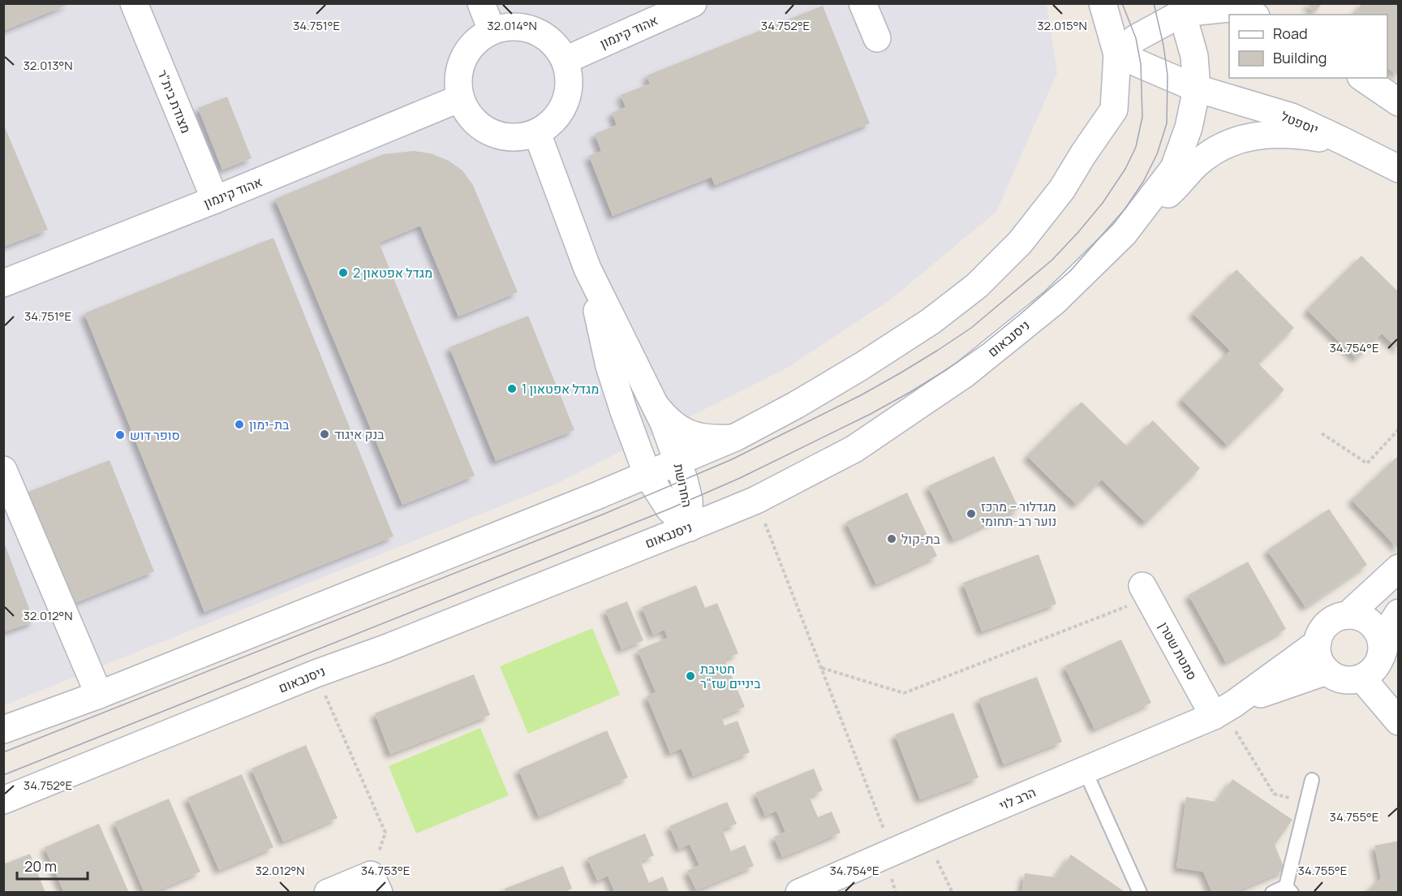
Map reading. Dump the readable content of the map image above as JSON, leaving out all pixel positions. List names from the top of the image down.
{
  "streets": {
    "main road": [
      "אהוד קינמון",
      "מצודת בית\"ר",
      "יוספטל",
      "ניסנבאום",
      "החרושת",
      "סמטת שטרן",
      "הרב לוי"
    ]
  },
  "crossings": [
    ["אהוד קינמון", "מצודת בית\"ר"],
    ["אהוד קינמון", "החרושת"],
    ["יוספטל", "ניסנבאום"],
    ["ניסנבאום", "החרושת"],
    ["סמטת שטרן", "הרב לוי"]
  ],
  "places": [
    "מגדל אפטאון 2",
    "מגדל אפטאון 1",
    "בת-ימון",
    "בנק איגוד",
    "סופר דוש",
    "מגדלור – מרכז נוער רב-תחומי",
    "בת-קול",
    "חטיבת ביניים שז\"ר"
  ],
  "legend": ["Road", "Building"],
  "scale_bar": "20 m",
  "coordinates": [
    "34.751°E",
    "32.014°N",
    "34.752°E",
    "32.015°N",
    "32.013°N",
    "34.754°E",
    "32.012°N",
    "34.755°E",
    "34.753°E"
  ]
}
